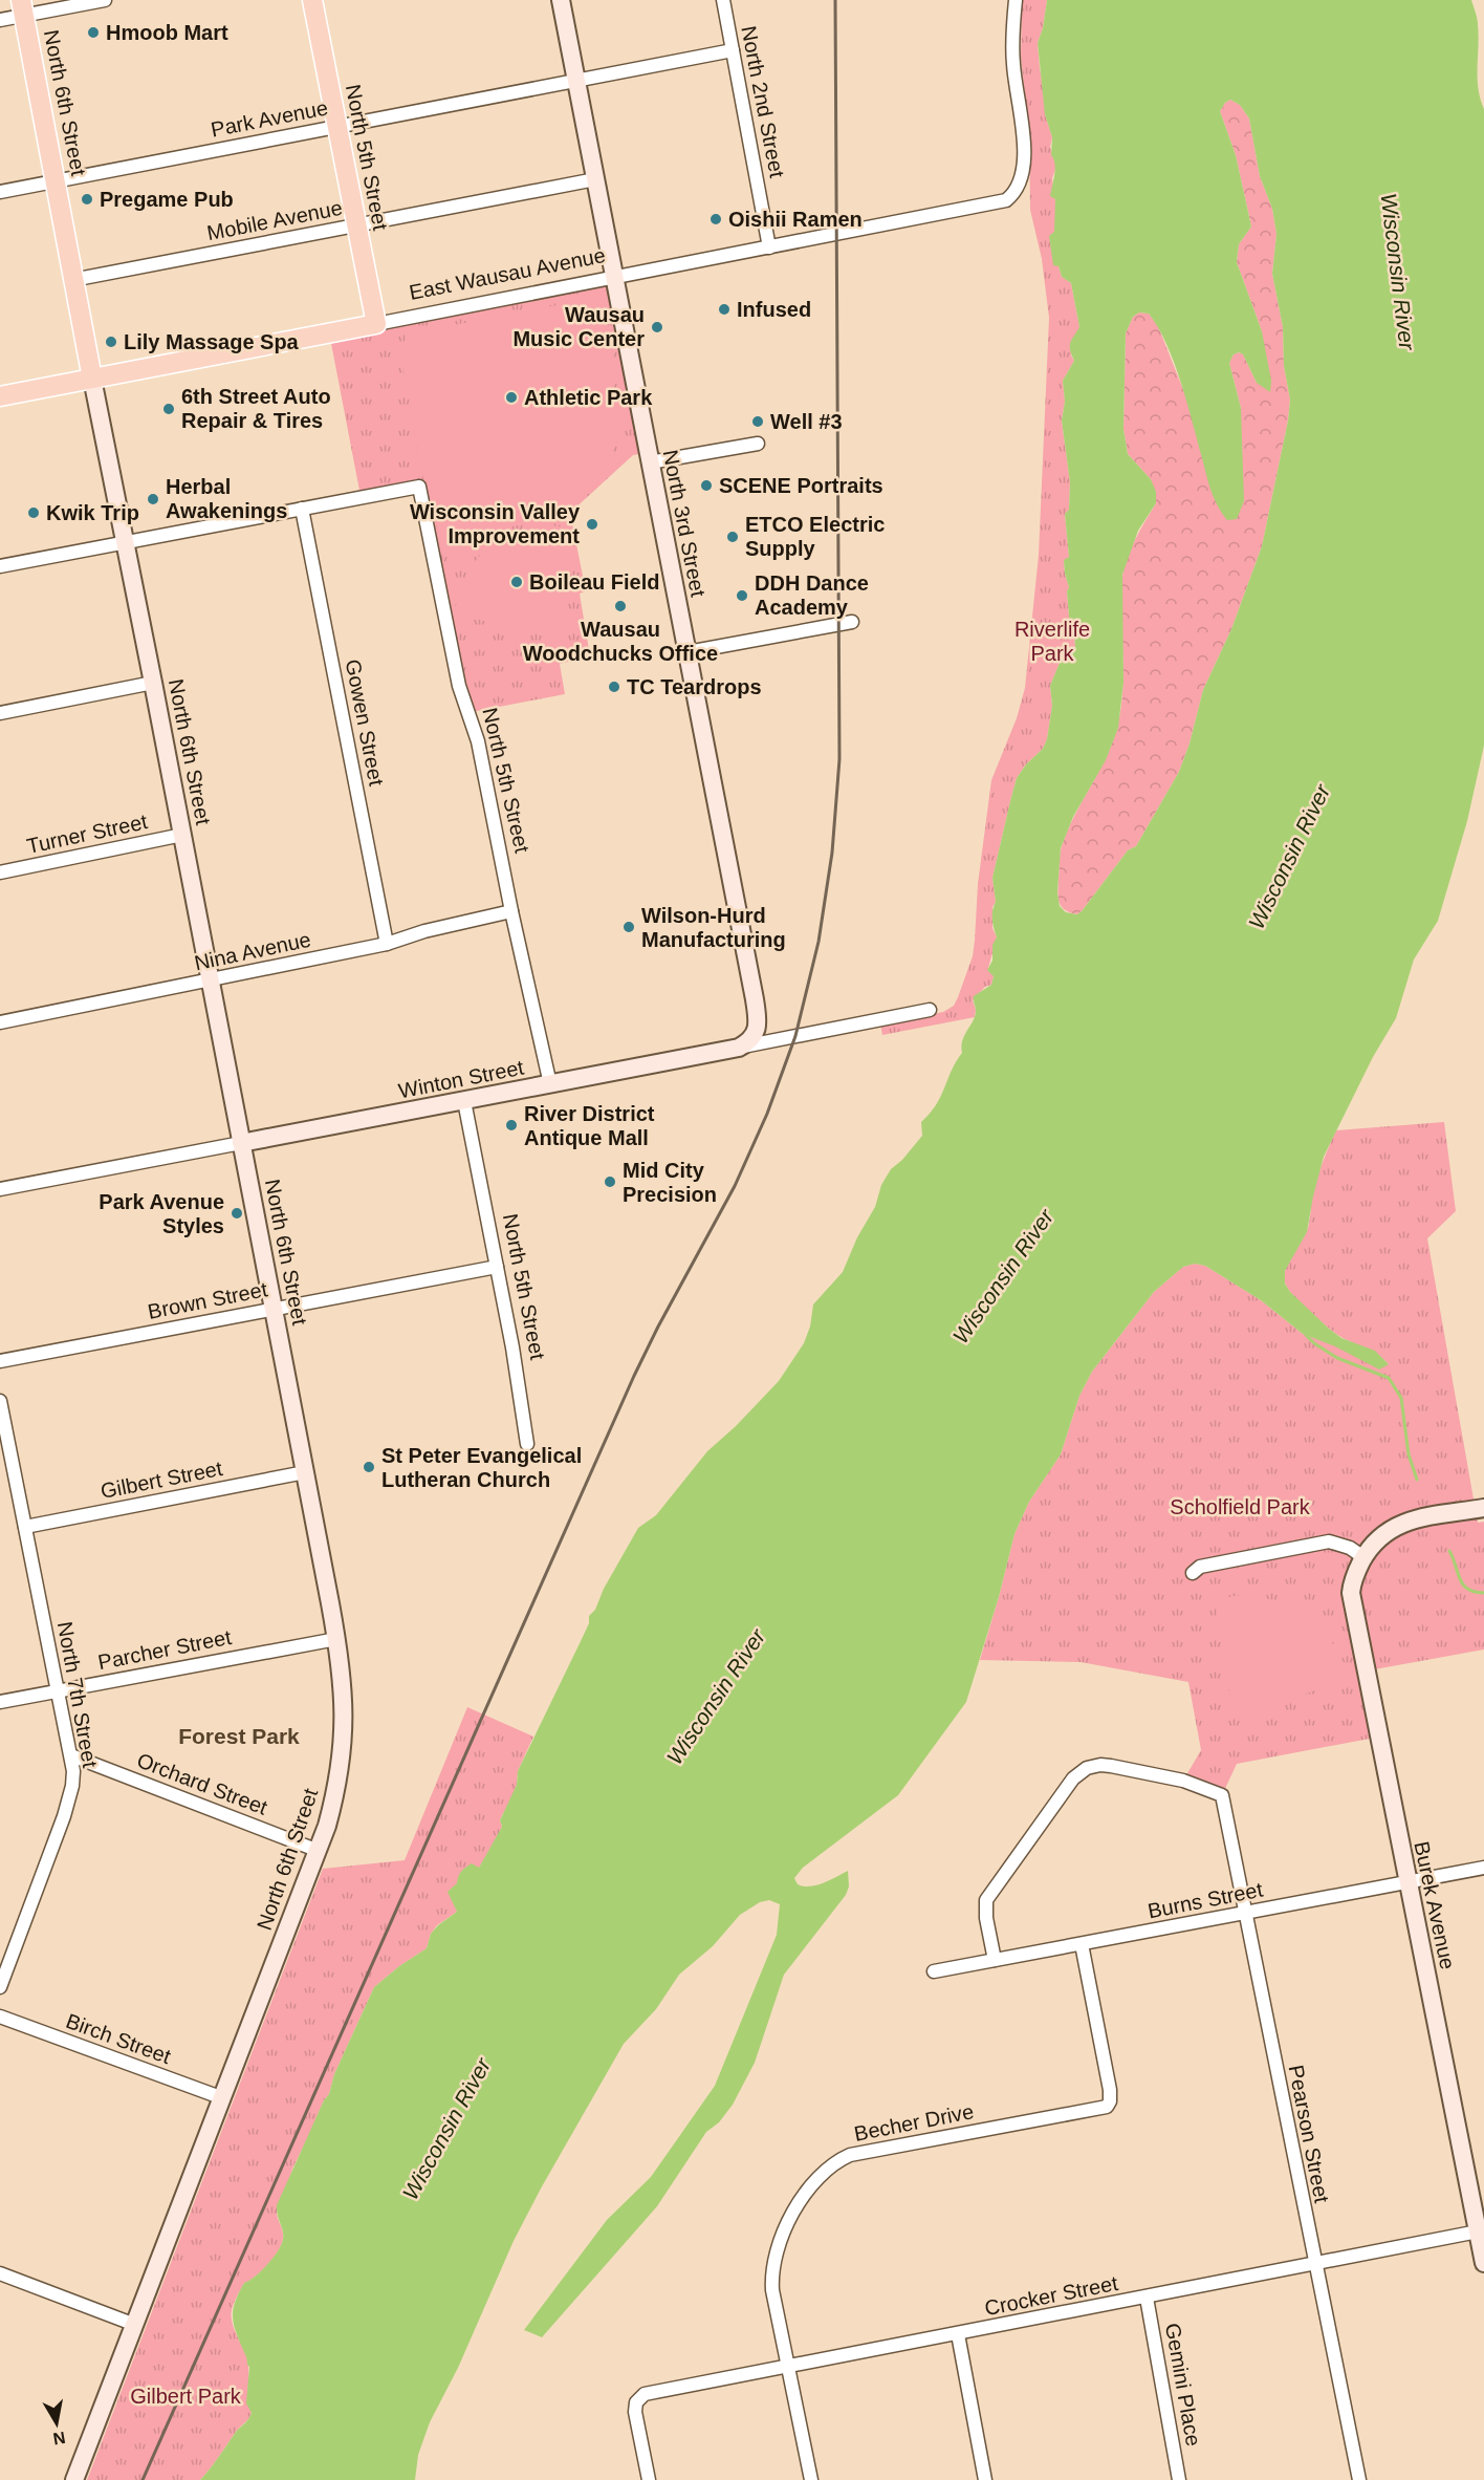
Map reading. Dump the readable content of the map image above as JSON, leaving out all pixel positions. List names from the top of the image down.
{
  "streets": {
    "main road": ["North 6th Street", "North 5th Street", "East Wausau Avenue"],
    "street": [
      "North 2nd Street",
      "Park Avenue",
      "Mobile Avenue",
      "North 3rd Street",
      "Gowen Street",
      "Turner Street",
      "Nina Avenue",
      "Winton Street",
      "Brown Street",
      "Gilbert Street",
      "Parcher Street",
      "North 7th Street",
      "Orchard Street",
      "Burns Street",
      "Burek Avenue",
      "Birch Street",
      "Becher Drive",
      "Pearson Street",
      "Crocker Street",
      "Gemini Place"
    ]
  },
  "crossings": [
    ["North 2nd Street", "Park Avenue"],
    ["North 2nd Street", "East Wausau Avenue"],
    ["North 6th Street", "Park Avenue"],
    ["North 6th Street", "Mobile Avenue"],
    ["North 6th Street", "East Wausau Avenue"],
    ["North 6th Street", "Turner Street"],
    ["North 6th Street", "Nina Avenue"],
    ["North 6th Street", "Winton Street"],
    ["North 6th Street", "Brown Street"],
    ["North 6th Street", "Gilbert Street"],
    ["North 6th Street", "Parcher Street"],
    ["North 6th Street", "Orchard Street"],
    ["North 6th Street", "Birch Street"],
    ["Park Avenue", "North 5th Street"],
    ["Park Avenue", "North 3rd Street"],
    ["North 5th Street", "Mobile Avenue"],
    ["North 5th Street", "East Wausau Avenue"],
    ["North 5th Street", "Gowen Street"],
    ["North 5th Street", "Nina Avenue"],
    ["North 5th Street", "Winton Street"],
    ["North 5th Street", "Brown Street"],
    ["Mobile Avenue", "North 3rd Street"],
    ["East Wausau Avenue", "North 3rd Street"],
    ["North 3rd Street", "Winton Street"],
    ["Gowen Street", "Nina Avenue"],
    ["Gilbert Street", "North 7th Street"],
    ["Parcher Street", "North 7th Street"],
    ["North 7th Street", "Orchard Street"],
    ["Burns Street", "Burek Avenue"],
    ["Burns Street", "Becher Drive"],
    ["Burns Street", "Pearson Street"],
    ["Burek Avenue", "Crocker Street"],
    ["Becher Drive", "Crocker Street"],
    ["Pearson Street", "Crocker Street"],
    ["Crocker Street", "Gemini Place"]
  ],
  "districts": ["Forest Park"],
  "water": ["Wisconsin River"],
  "parks": ["Riverlife Park", "Scholfield Park", "Gilbert Park"],
  "places": [
    "Hmoob Mart",
    "Pregame Pub",
    "Oishii Ramen",
    "Infused",
    "Wausau Music Center",
    "Lily Massage Spa",
    "Athletic Park",
    "6th Street Auto Repair & Tires",
    "Well #3",
    "SCENE Portraits",
    "Herbal Awakenings",
    "Kwik Trip",
    "Wisconsin Valley Improvement",
    "ETCO Electric Supply",
    "Boileau Field",
    "DDH Dance Academy",
    "Wausau Woodchucks Office",
    "TC Teardrops",
    "Wilson-Hurd Manufacturing",
    "River District Antique Mall",
    "Mid City Precision",
    "Park Avenue Styles",
    "St Peter Evangelical Lutheran Church"
  ],
  "north": "bottom"
}
